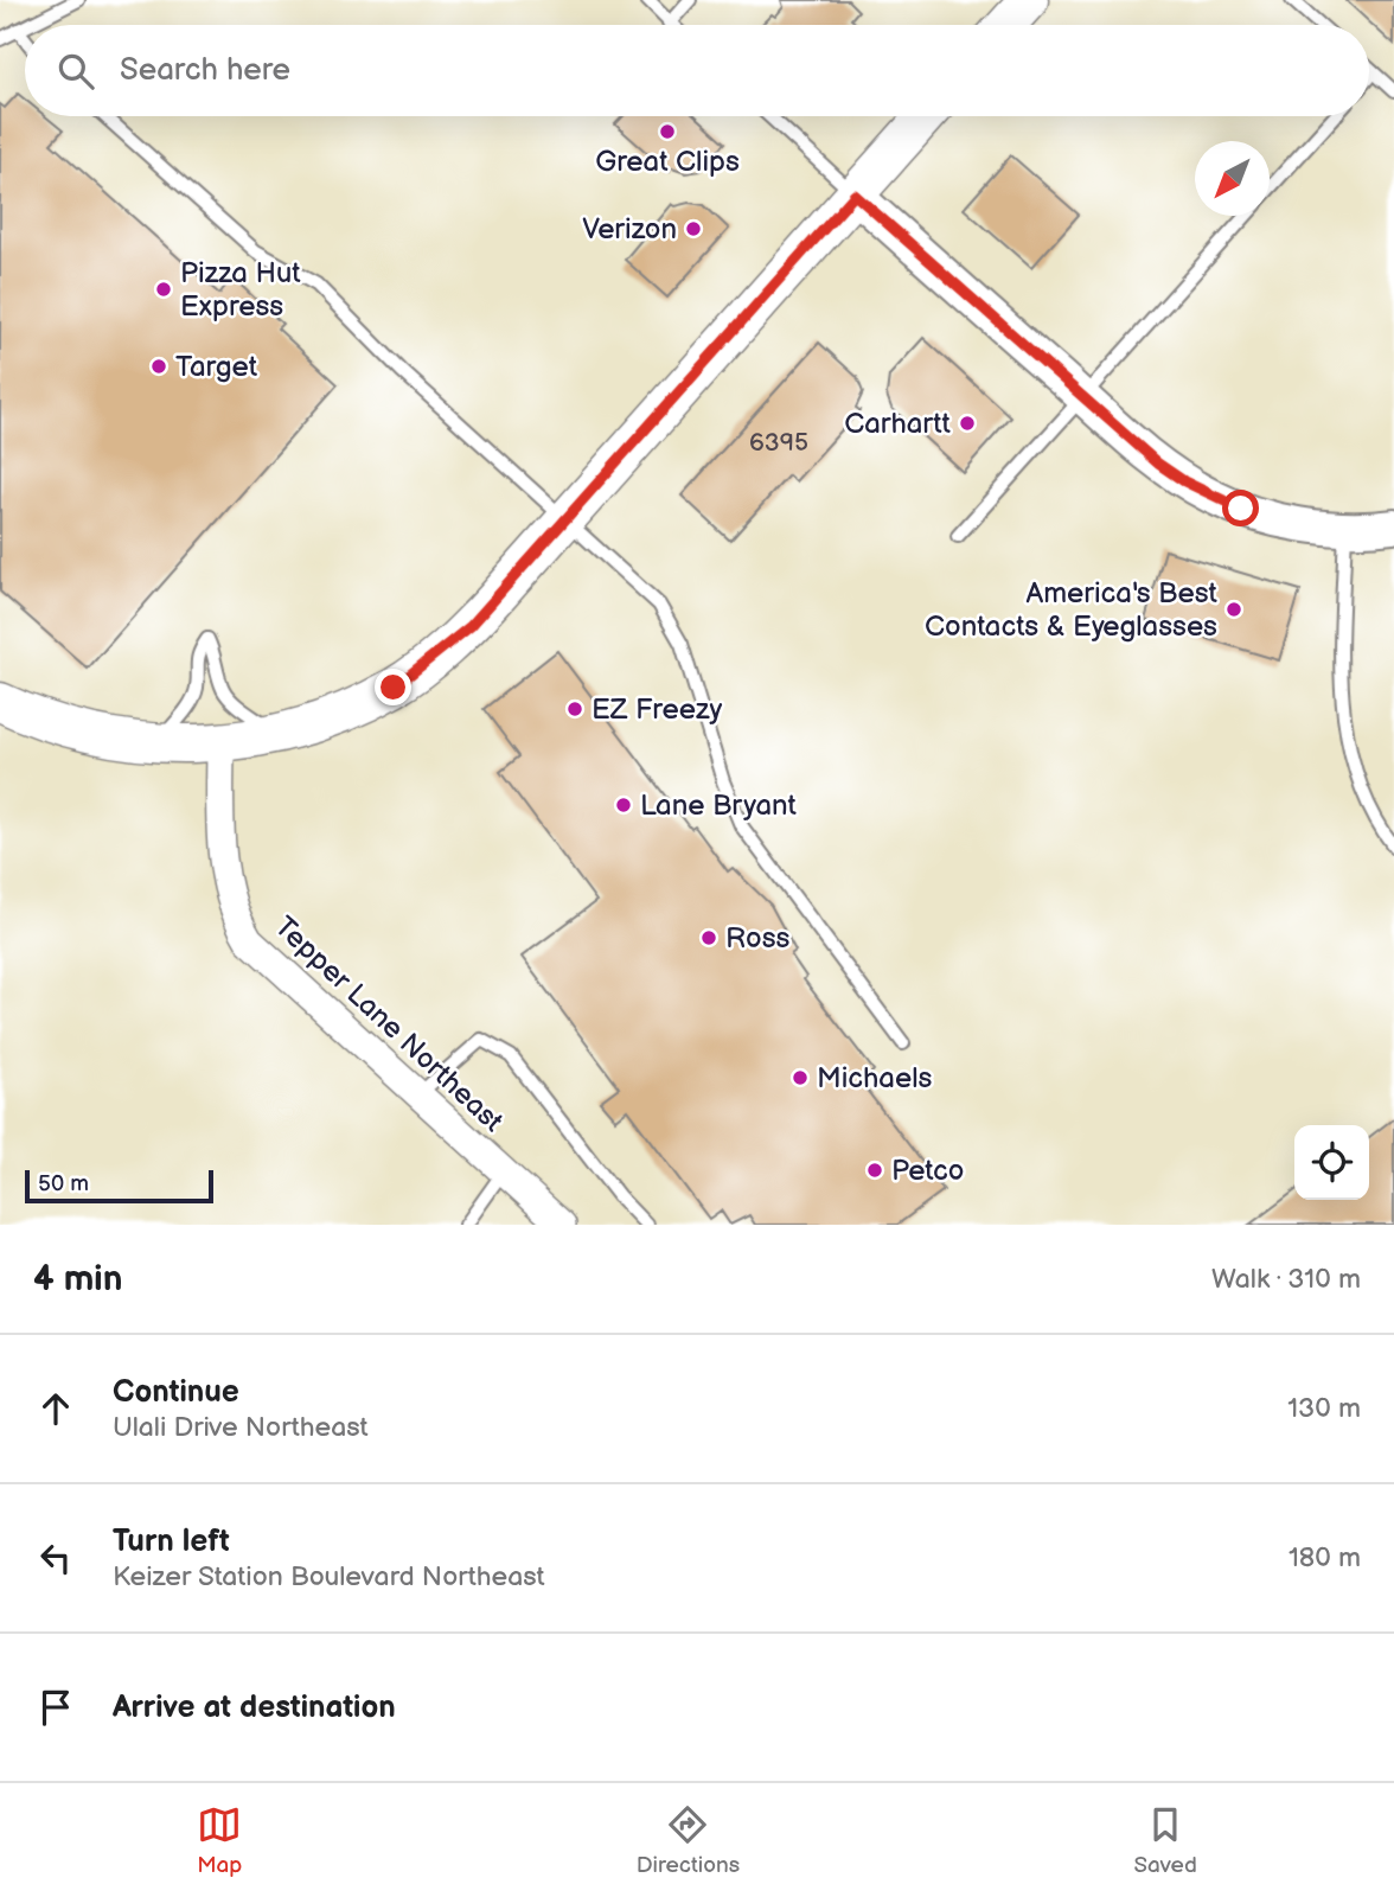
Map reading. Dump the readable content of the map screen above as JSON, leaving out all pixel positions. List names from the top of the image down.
{
  "streets": {
    "street": ["Tepper Lane Northeast"]
  },
  "places": [
    "Great Clips",
    "Verizon",
    "Pizza Hut Express",
    "Target",
    "Carhartt",
    "America's Best Contacts & Eyeglasses",
    "EZ Freezy",
    "Lane Bryant",
    "Ross",
    "Michaels",
    "Petco"
  ],
  "house_numbers": ["6395"],
  "scale_bar": "50 m",
  "north": "bottom left",
  "page": {
    "search": "Search here",
    "scale": "50 m",
    "heading": ["4 min", "Walk · 310 m"],
    "list": [
      ["Continue", "Ulali Drive Northeast", "130 m"],
      ["Turn left", "Keizer Station Boulevard Northeast", "180 m"],
      "Arrive at destination"
    ],
    "nav": ["Map", "Directions", "Saved"]
  }
}
